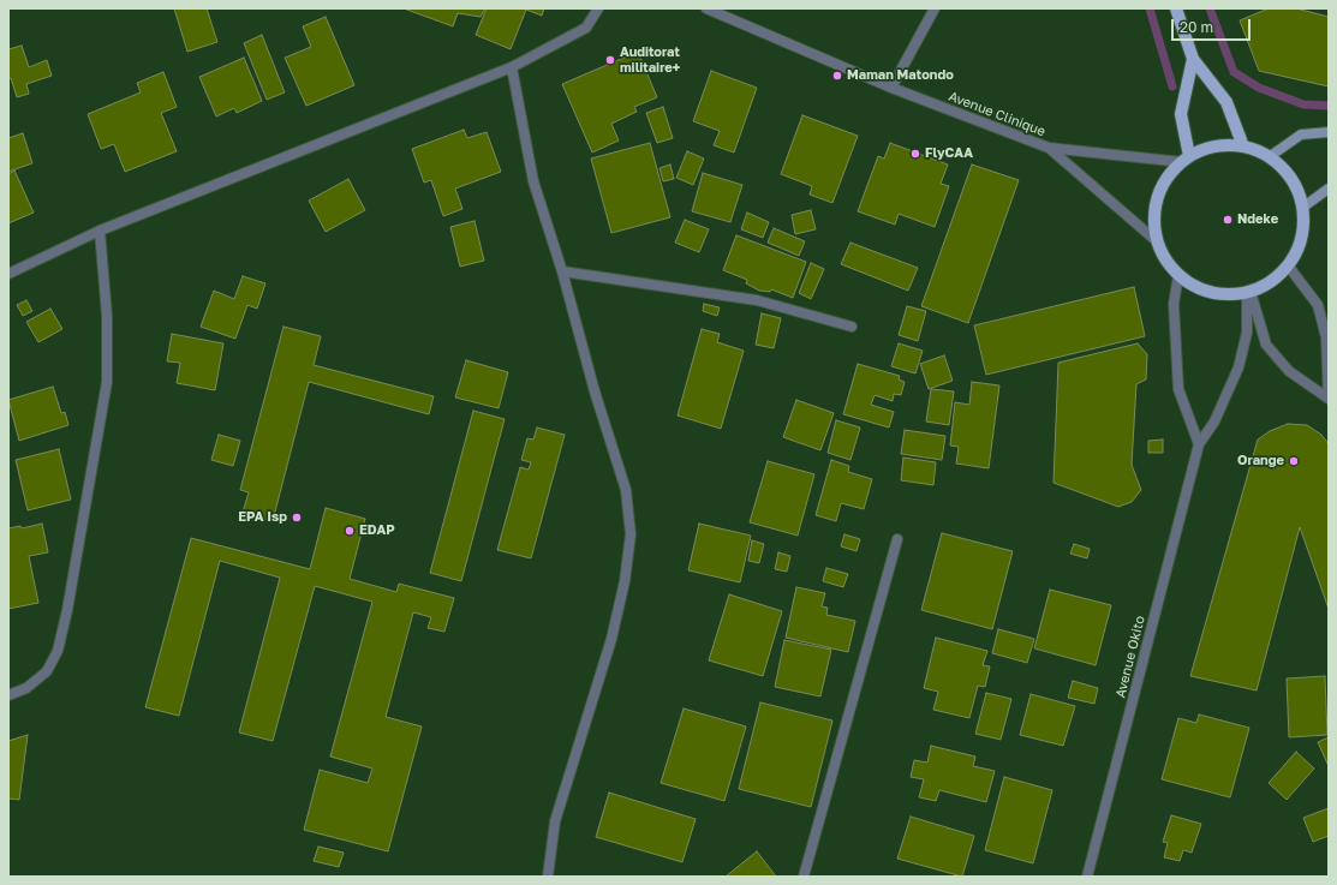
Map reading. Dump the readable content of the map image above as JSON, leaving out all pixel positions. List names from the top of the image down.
{
  "streets": {
    "street": ["Avenue Clinique", "Avenue Okito"]
  },
  "crossings": [
    ["Avenue Clinique", "Avenue Okito"]
  ],
  "places": [
    "Auditorat militaire+",
    "Maman Matondo",
    "FlyCAA",
    "Ndeke",
    "Orange",
    "EPA Isp",
    "EDAP"
  ],
  "scale_bar": "20 m"
}
